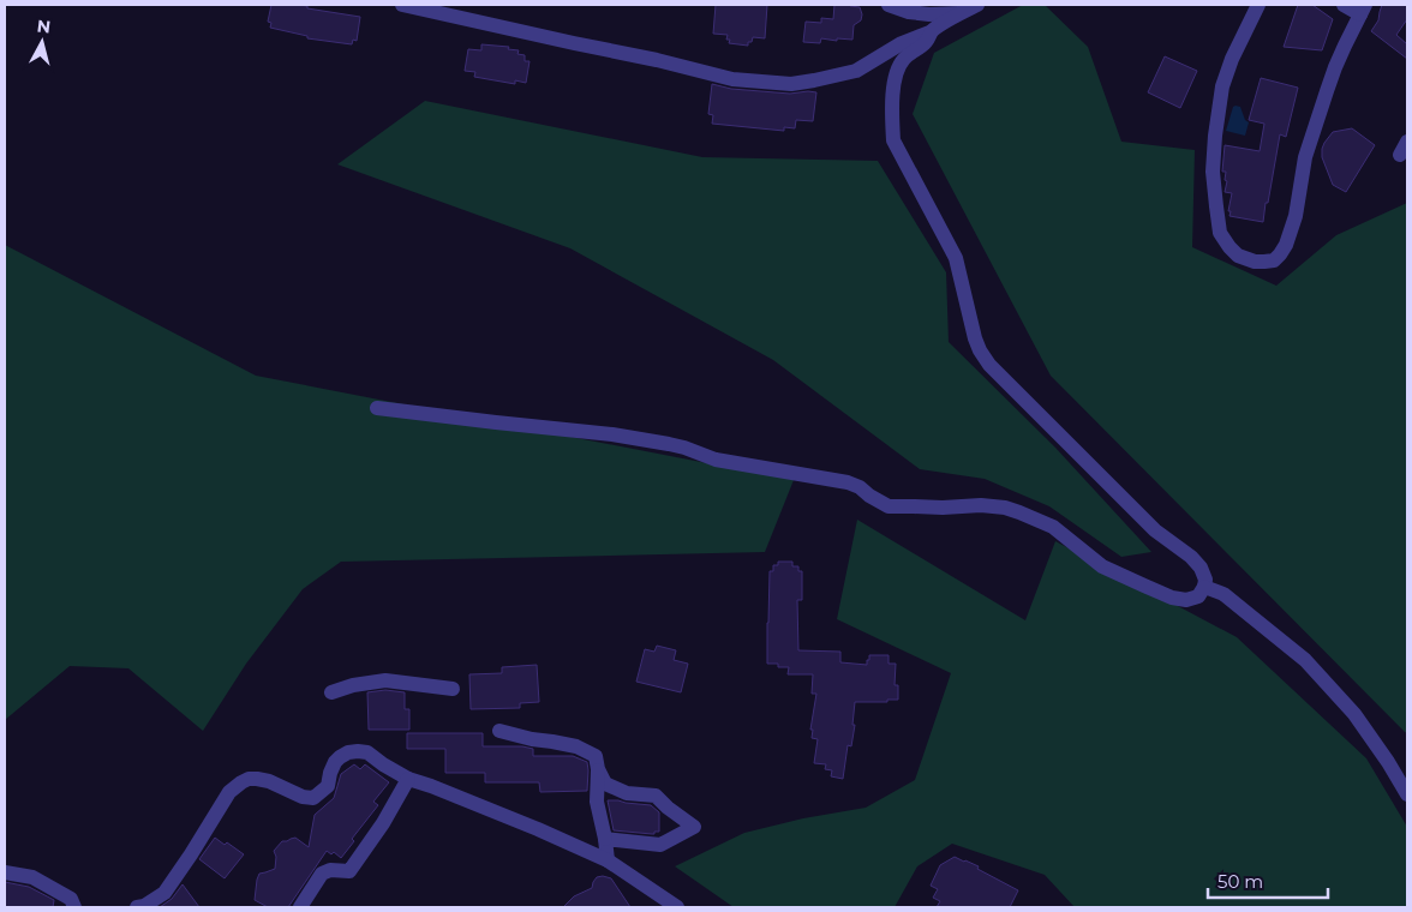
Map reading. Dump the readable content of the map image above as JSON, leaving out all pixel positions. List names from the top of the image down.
{
  "scale_bar": "50 m",
  "north": "top"
}
